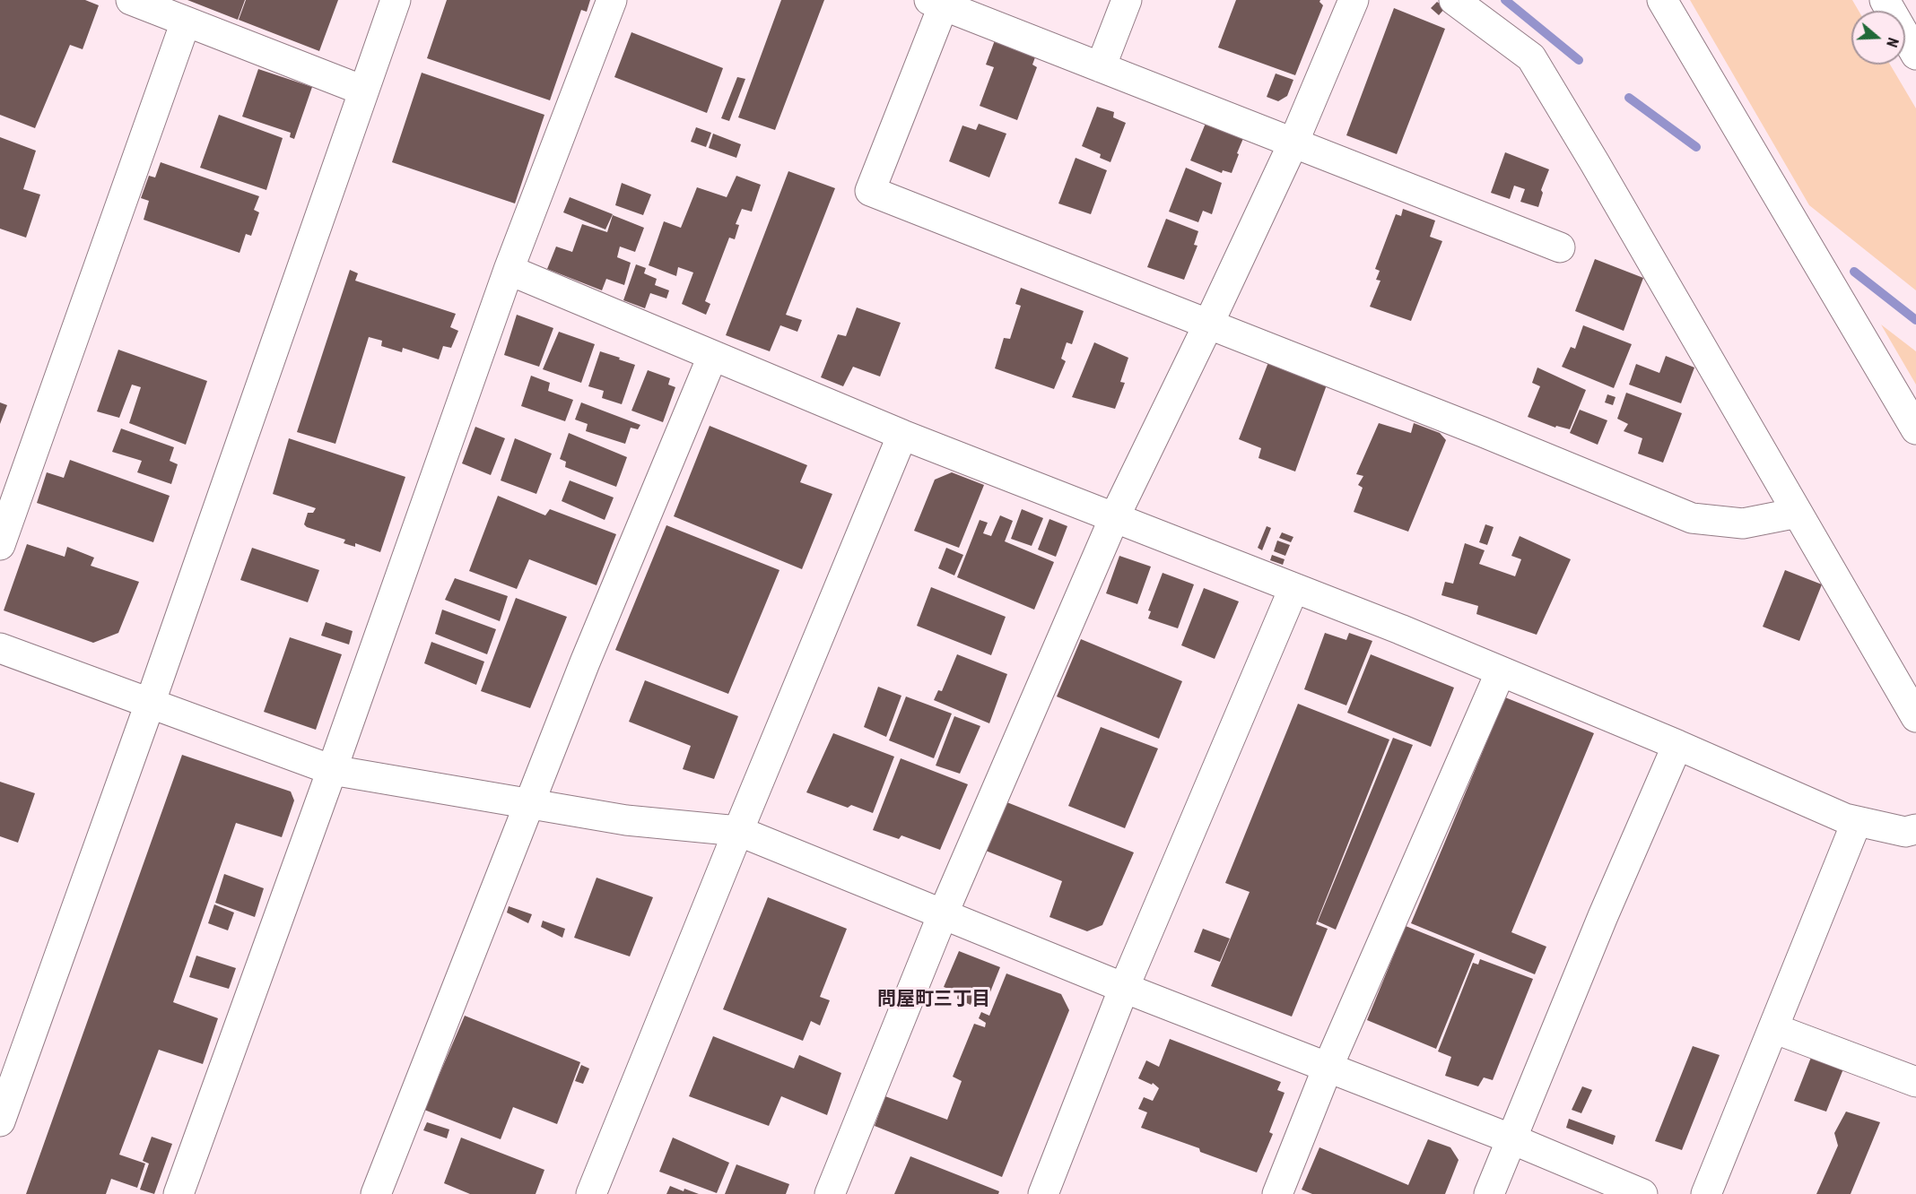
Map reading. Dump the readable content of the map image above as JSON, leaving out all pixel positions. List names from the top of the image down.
{
  "districts": ["問屋町三丁目"],
  "north": "right"
}
